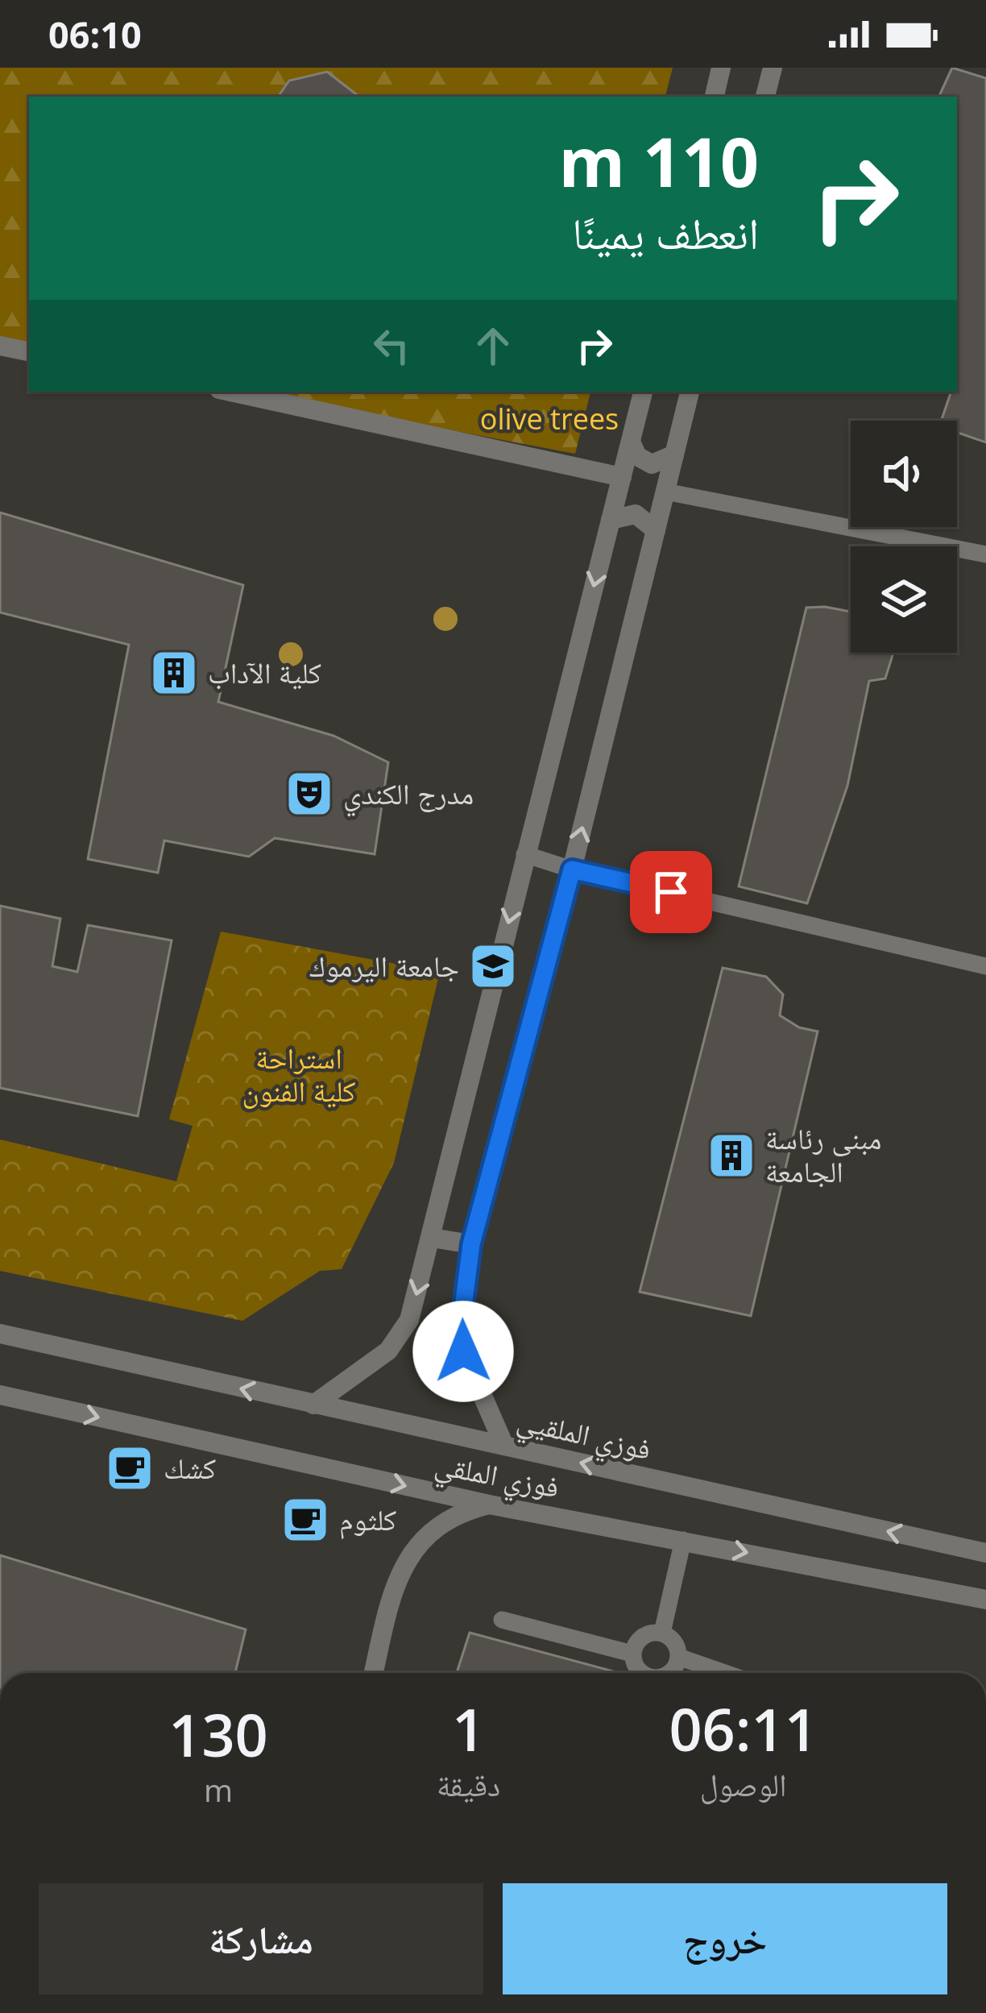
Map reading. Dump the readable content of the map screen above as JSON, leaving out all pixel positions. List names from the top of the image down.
{
  "streets": {
    "street": ["فوزي الملقيي", "فوزي الملقي"]
  },
  "one_way": ["فوزي الملقيي", "فوزي الملقي"],
  "parks": ["olive trees", "استراحة كلية الفنون"],
  "places": {
    "building": ["كلية الآداب", "مبنى رئاسة الجامعة"],
    "theatre": ["مدرج الكندي"],
    "school or university": ["جامعة اليرموك"],
    "cafe": ["كشك", "كلثوم"]
  },
  "page": {
    "status": "06:10",
    "turn": ["110 m", "انعطف يمينًا"],
    "eta": [
      "06:11",
      "الوصول",
      "1",
      "دقيقة",
      "130",
      "m"
    ],
    "buttons": ["خروج", "مشاركة"]
  }
}
